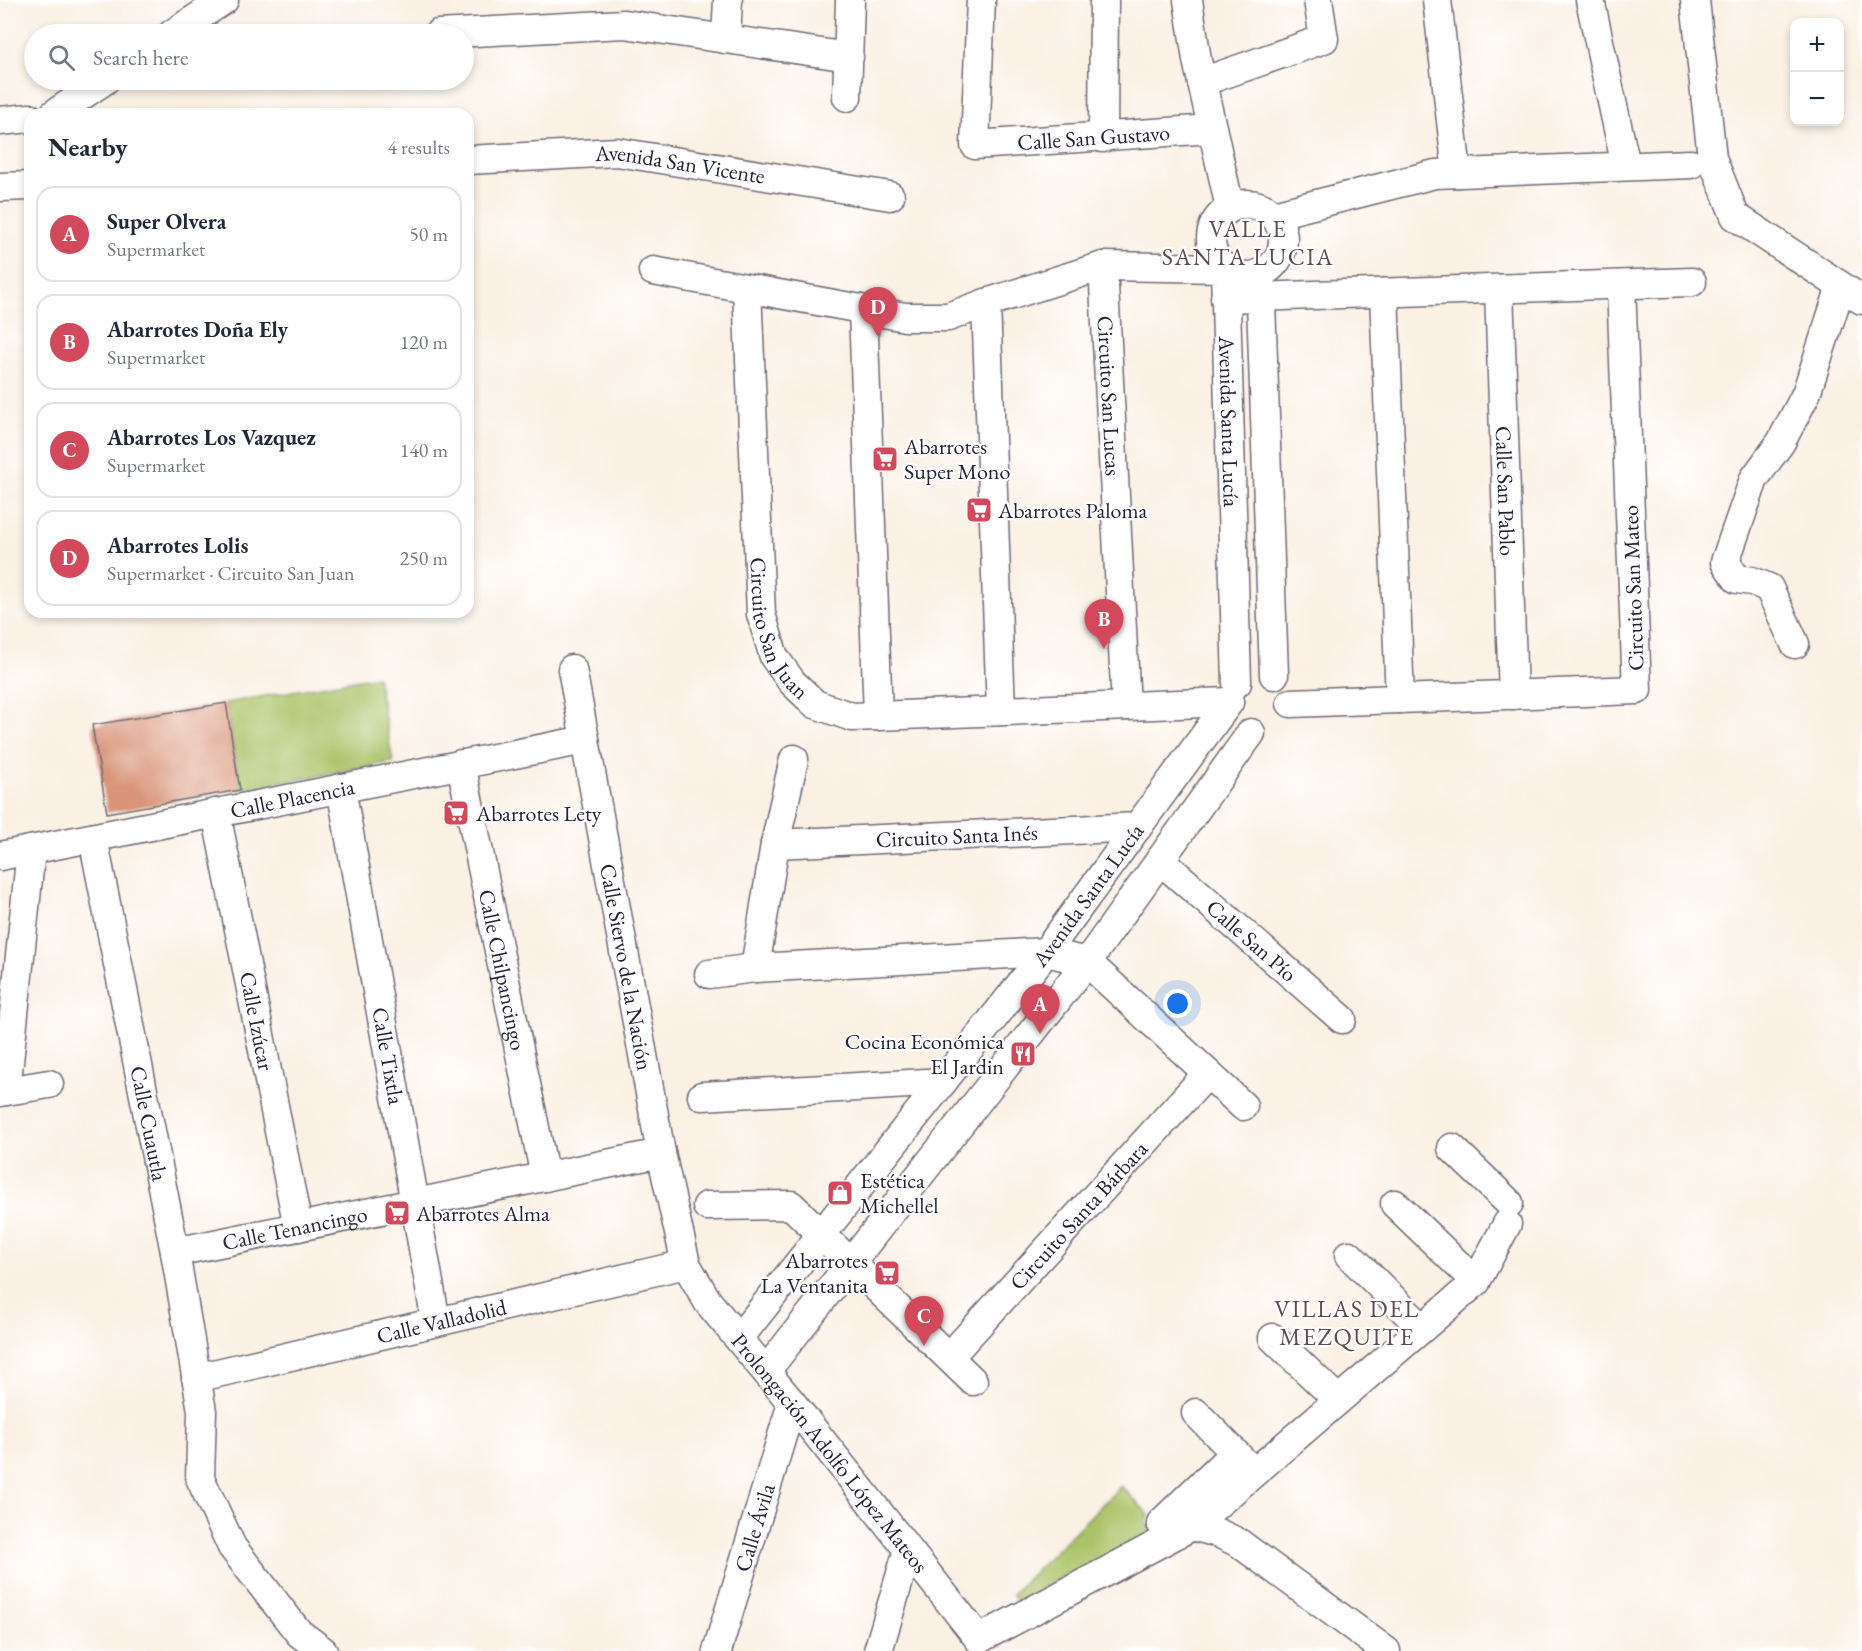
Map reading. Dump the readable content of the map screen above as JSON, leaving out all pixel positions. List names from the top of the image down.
{
  "streets": {
    "street": [
      "Calle San Gustavo",
      "Avenida San Vicente",
      "Circuito San Lucas",
      "Avenida Santa Lucía",
      "Calle San Pablo",
      "Circuito San Mateo",
      "Circuito San Juan",
      "Calle Placencia",
      "Circuito Santa Inés",
      "Calle San Pío",
      "Calle Siervo de la Nación",
      "Calle Chilpancingo",
      "Calle Izúcar",
      "Calle Tixtla",
      "Calle Cuautla",
      "Circuito Santa Bárbara",
      "Calle Tenancingo",
      "Calle Valladolid",
      "Prolongación Adolfo López Mateos",
      "Calle Ávila"
    ]
  },
  "crossings": [
    ["Avenida Santa Lucía", "Circuito San Mateo"],
    ["Avenida Santa Lucía", "Circuito Santa Inés"],
    ["Avenida Santa Lucía", "Calle San Pío"],
    ["Avenida Santa Lucía", "Prolongación Adolfo López Mateos"],
    ["Calle San Pablo", "Circuito San Mateo"],
    ["Calle Placencia", "Calle Siervo de la Nación"],
    ["Calle Placencia", "Calle Chilpancingo"],
    ["Calle Placencia", "Calle Izúcar"],
    ["Calle Placencia", "Calle Tixtla"],
    ["Calle Placencia", "Calle Cuautla"],
    ["Calle Siervo de la Nación", "Calle Tenancingo"],
    ["Calle Siervo de la Nación", "Calle Valladolid"],
    ["Calle Siervo de la Nación", "Prolongación Adolfo López Mateos"],
    ["Calle Chilpancingo", "Calle Tenancingo"],
    ["Calle Izúcar", "Calle Tenancingo"],
    ["Calle Tixtla", "Calle Tenancingo"],
    ["Calle Tixtla", "Calle Valladolid"],
    ["Calle Cuautla", "Calle Tenancingo"],
    ["Calle Cuautla", "Calle Valladolid"],
    ["Calle Valladolid", "Prolongación Adolfo López Mateos"],
    ["Prolongación Adolfo López Mateos", "Calle Ávila"]
  ],
  "districts": ["VALLE SANTA LUCIA", "VILLAS DEL MEZQUITE"],
  "places": {
    "supermarket": [
      "Abarrotes Super Mono",
      "Abarrotes Paloma",
      "Abarrotes Lety",
      "Abarrotes Alma",
      "Abarrotes La Ventanita"
    ],
    "restaurant": ["Cocina Económica El Jardin"],
    "shop": ["Estética Michellel"]
  },
  "page": {
    "map_buttons": ["+", "−"],
    "search": "Search here",
    "heading": ["Nearby", "4 results"],
    "list": [
      {
        "mark": "A",
        "name": "Super Olvera",
        "note": "Supermarket",
        "value": "50 m"
      },
      {
        "mark": "B",
        "name": "Abarrotes Doña Ely",
        "note": "Supermarket",
        "value": "120 m"
      },
      {
        "mark": "C",
        "name": "Abarrotes Los Vazquez",
        "note": "Supermarket",
        "value": "140 m"
      },
      {
        "mark": "D",
        "name": "Abarrotes Lolis",
        "note": "Supermarket · Circuito San Juan",
        "value": "250 m"
      }
    ],
    "pins": [
      "D",
      "B",
      "A",
      "C"
    ]
  }
}
